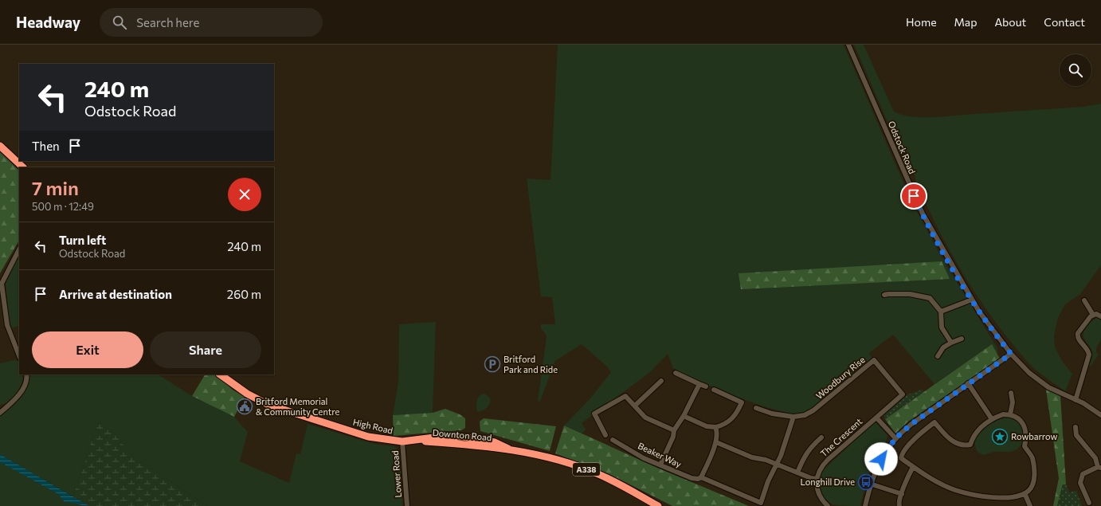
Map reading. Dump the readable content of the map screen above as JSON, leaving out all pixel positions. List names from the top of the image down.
{
  "streets": {
    "highway": ["High Road", "Downton Road", "A338"],
    "street": [
      "Odstock Road",
      "Woodbury Rise",
      "The Crescent",
      "Beaker Way",
      "Lower Road"
    ]
  },
  "crossings": [
    ["Woodbury Rise", "The Crescent"],
    ["High Road", "Downton Road"],
    ["High Road", "Lower Road"],
    ["Downton Road", "Lower Road"]
  ],
  "places": {
    "parking": ["Britford Park and Ride"],
    "public building": ["Britford Memorial & Community Centre"],
    "place": ["Rowbarrow"],
    "bus stop": ["Longhill Drive"]
  },
  "page": {
    "header": "Headway",
    "search": "Search here",
    "nav": [
      "Home",
      "Map",
      "About",
      "Contact"
    ],
    "turn": ["240 m", "Odstock Road"],
    "then": "Then",
    "heading": ["7 min", "500 m · 12:49"],
    "list": [
      {
        "name": "Turn left",
        "note": "Odstock Road",
        "value": "240 m"
      },
      {
        "name": "Arrive at destination",
        "value": "260 m"
      }
    ],
    "buttons": ["Exit", "Share"]
  }
}
